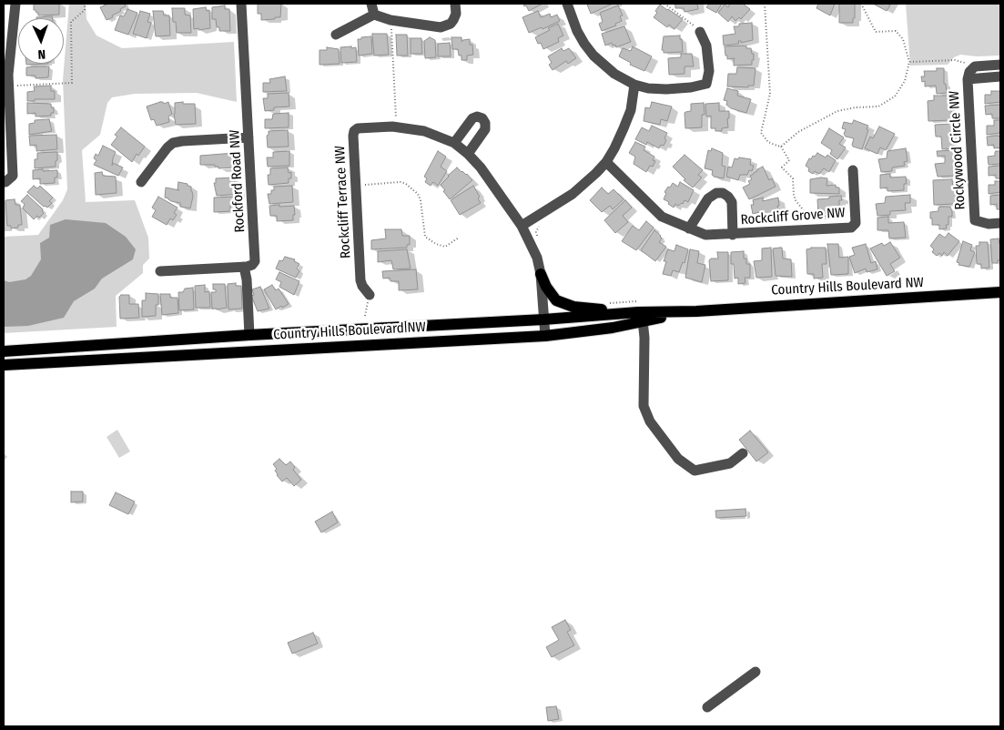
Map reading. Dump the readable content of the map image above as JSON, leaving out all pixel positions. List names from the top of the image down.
{
  "streets": {
    "main road": ["Country Hills Boulevard NW"],
    "street": [
      "Rockywood Circle NW",
      "Rockford Road NW",
      "Rockcliff Terrace NW",
      "Rockcliff Grove NW"
    ]
  },
  "crossings": [
    ["Rockcliff Terrace NW", "Country Hills Boulevard NW"]
  ],
  "north": "bottom"
}
